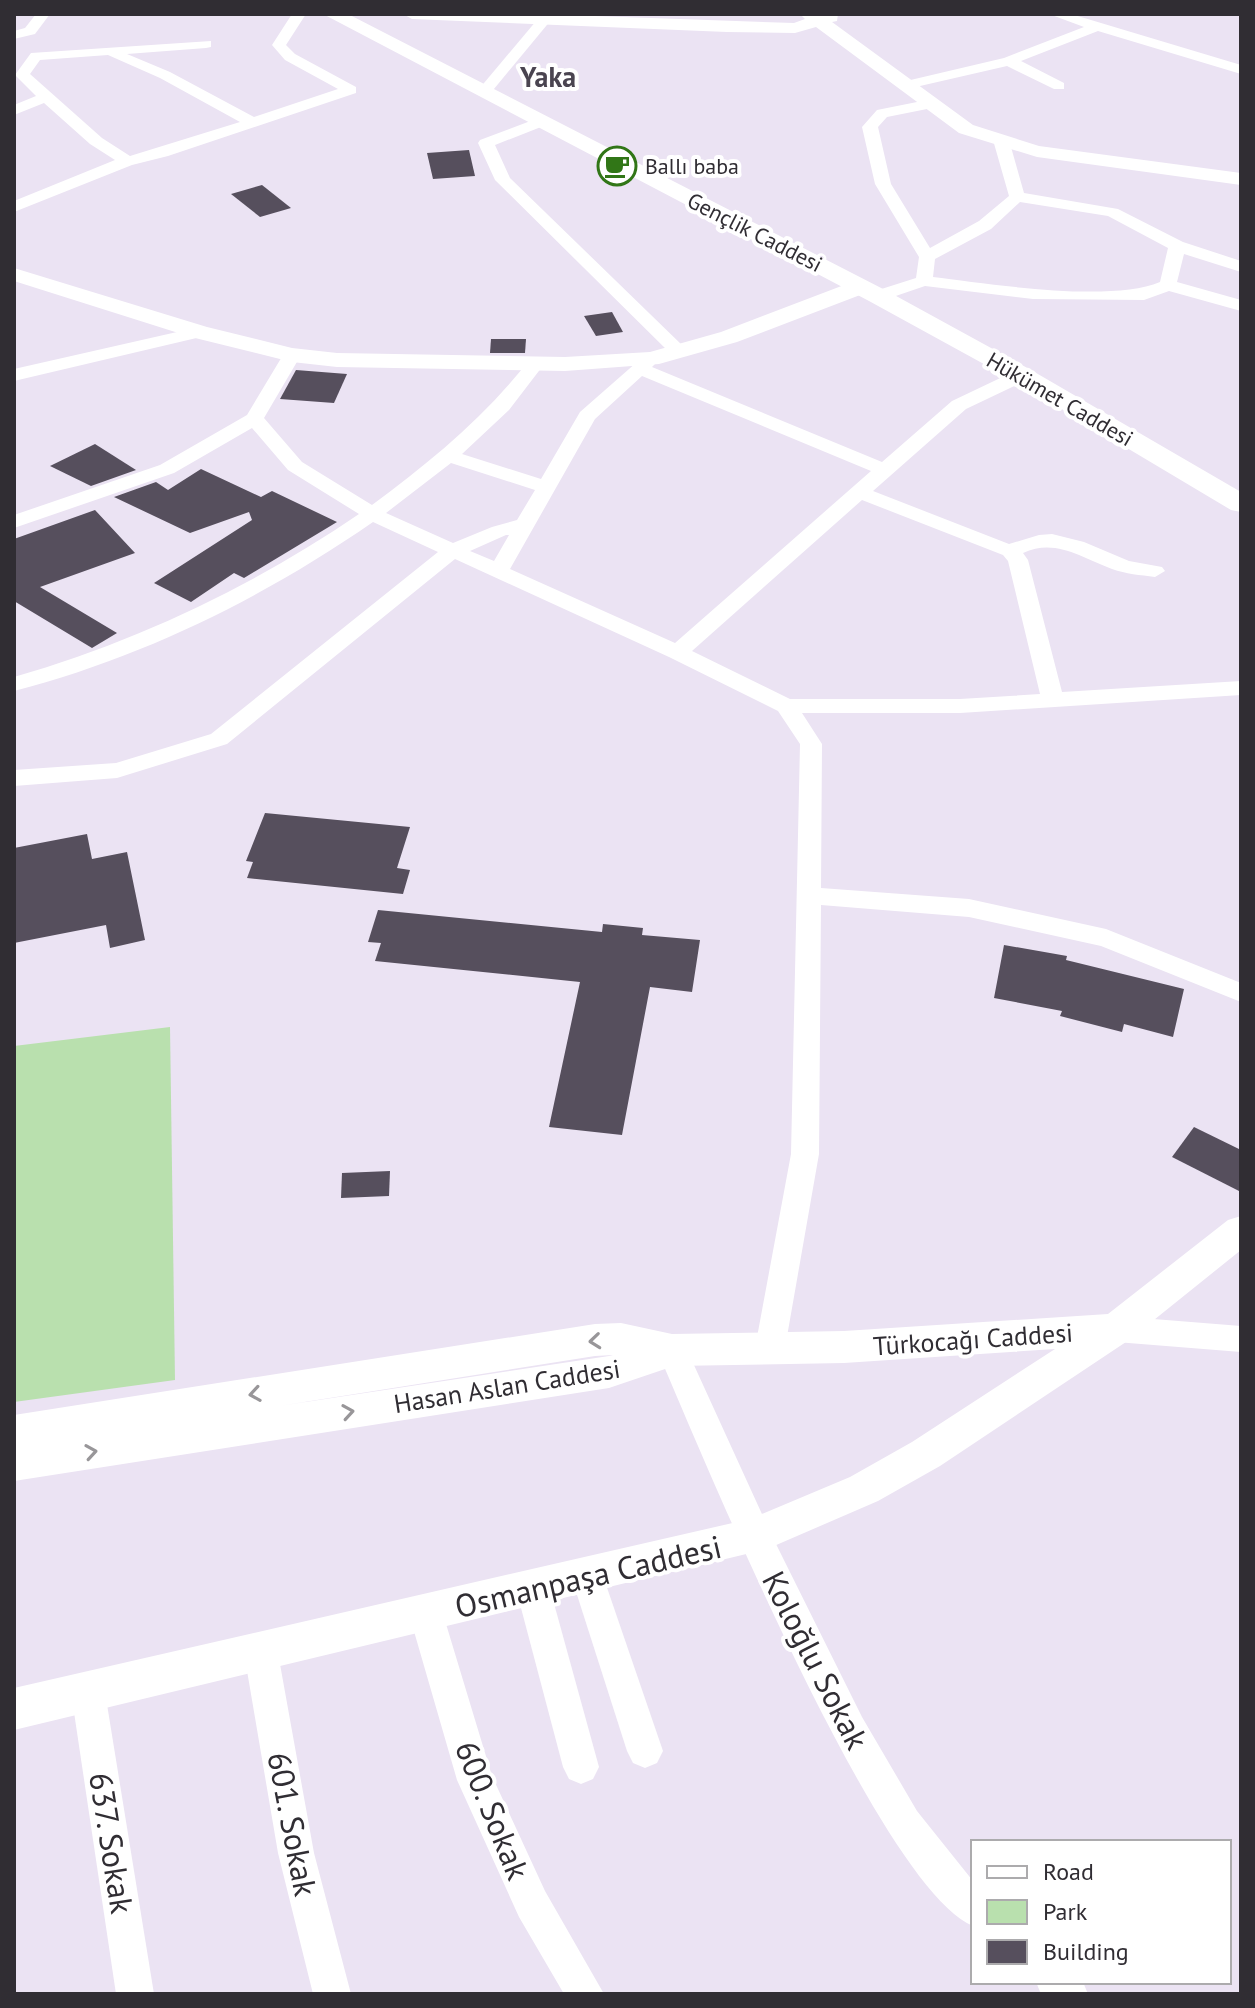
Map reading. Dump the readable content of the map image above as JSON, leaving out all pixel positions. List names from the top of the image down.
{
  "streets": {
    "main road": ["Gençlik Caddesi", "Hükümet Caddesi"],
    "street": [
      "Türkocağı Caddesi",
      "Hasan Aslan Caddesi",
      "Osmanpaşa Caddesi",
      "Koloğlu Sokak",
      "600. Sokak",
      "601. Sokak",
      "637. Sokak"
    ]
  },
  "crossings": [
    ["Gençlik Caddesi", "Hükümet Caddesi"],
    ["Türkocağı Caddesi", "Hasan Aslan Caddesi"],
    ["Türkocağı Caddesi", "Osmanpaşa Caddesi"],
    ["Türkocağı Caddesi", "Koloğlu Sokak"],
    ["Hasan Aslan Caddesi", "Koloğlu Sokak"],
    ["Osmanpaşa Caddesi", "Koloğlu Sokak"],
    ["Osmanpaşa Caddesi", "600. Sokak"],
    ["Osmanpaşa Caddesi", "601. Sokak"],
    ["Osmanpaşa Caddesi", "637. Sokak"]
  ],
  "districts": ["Yaka"],
  "places": {
    "cafe": ["Ballı baba"]
  },
  "legend": ["Road", "Park", "Building"]
}
